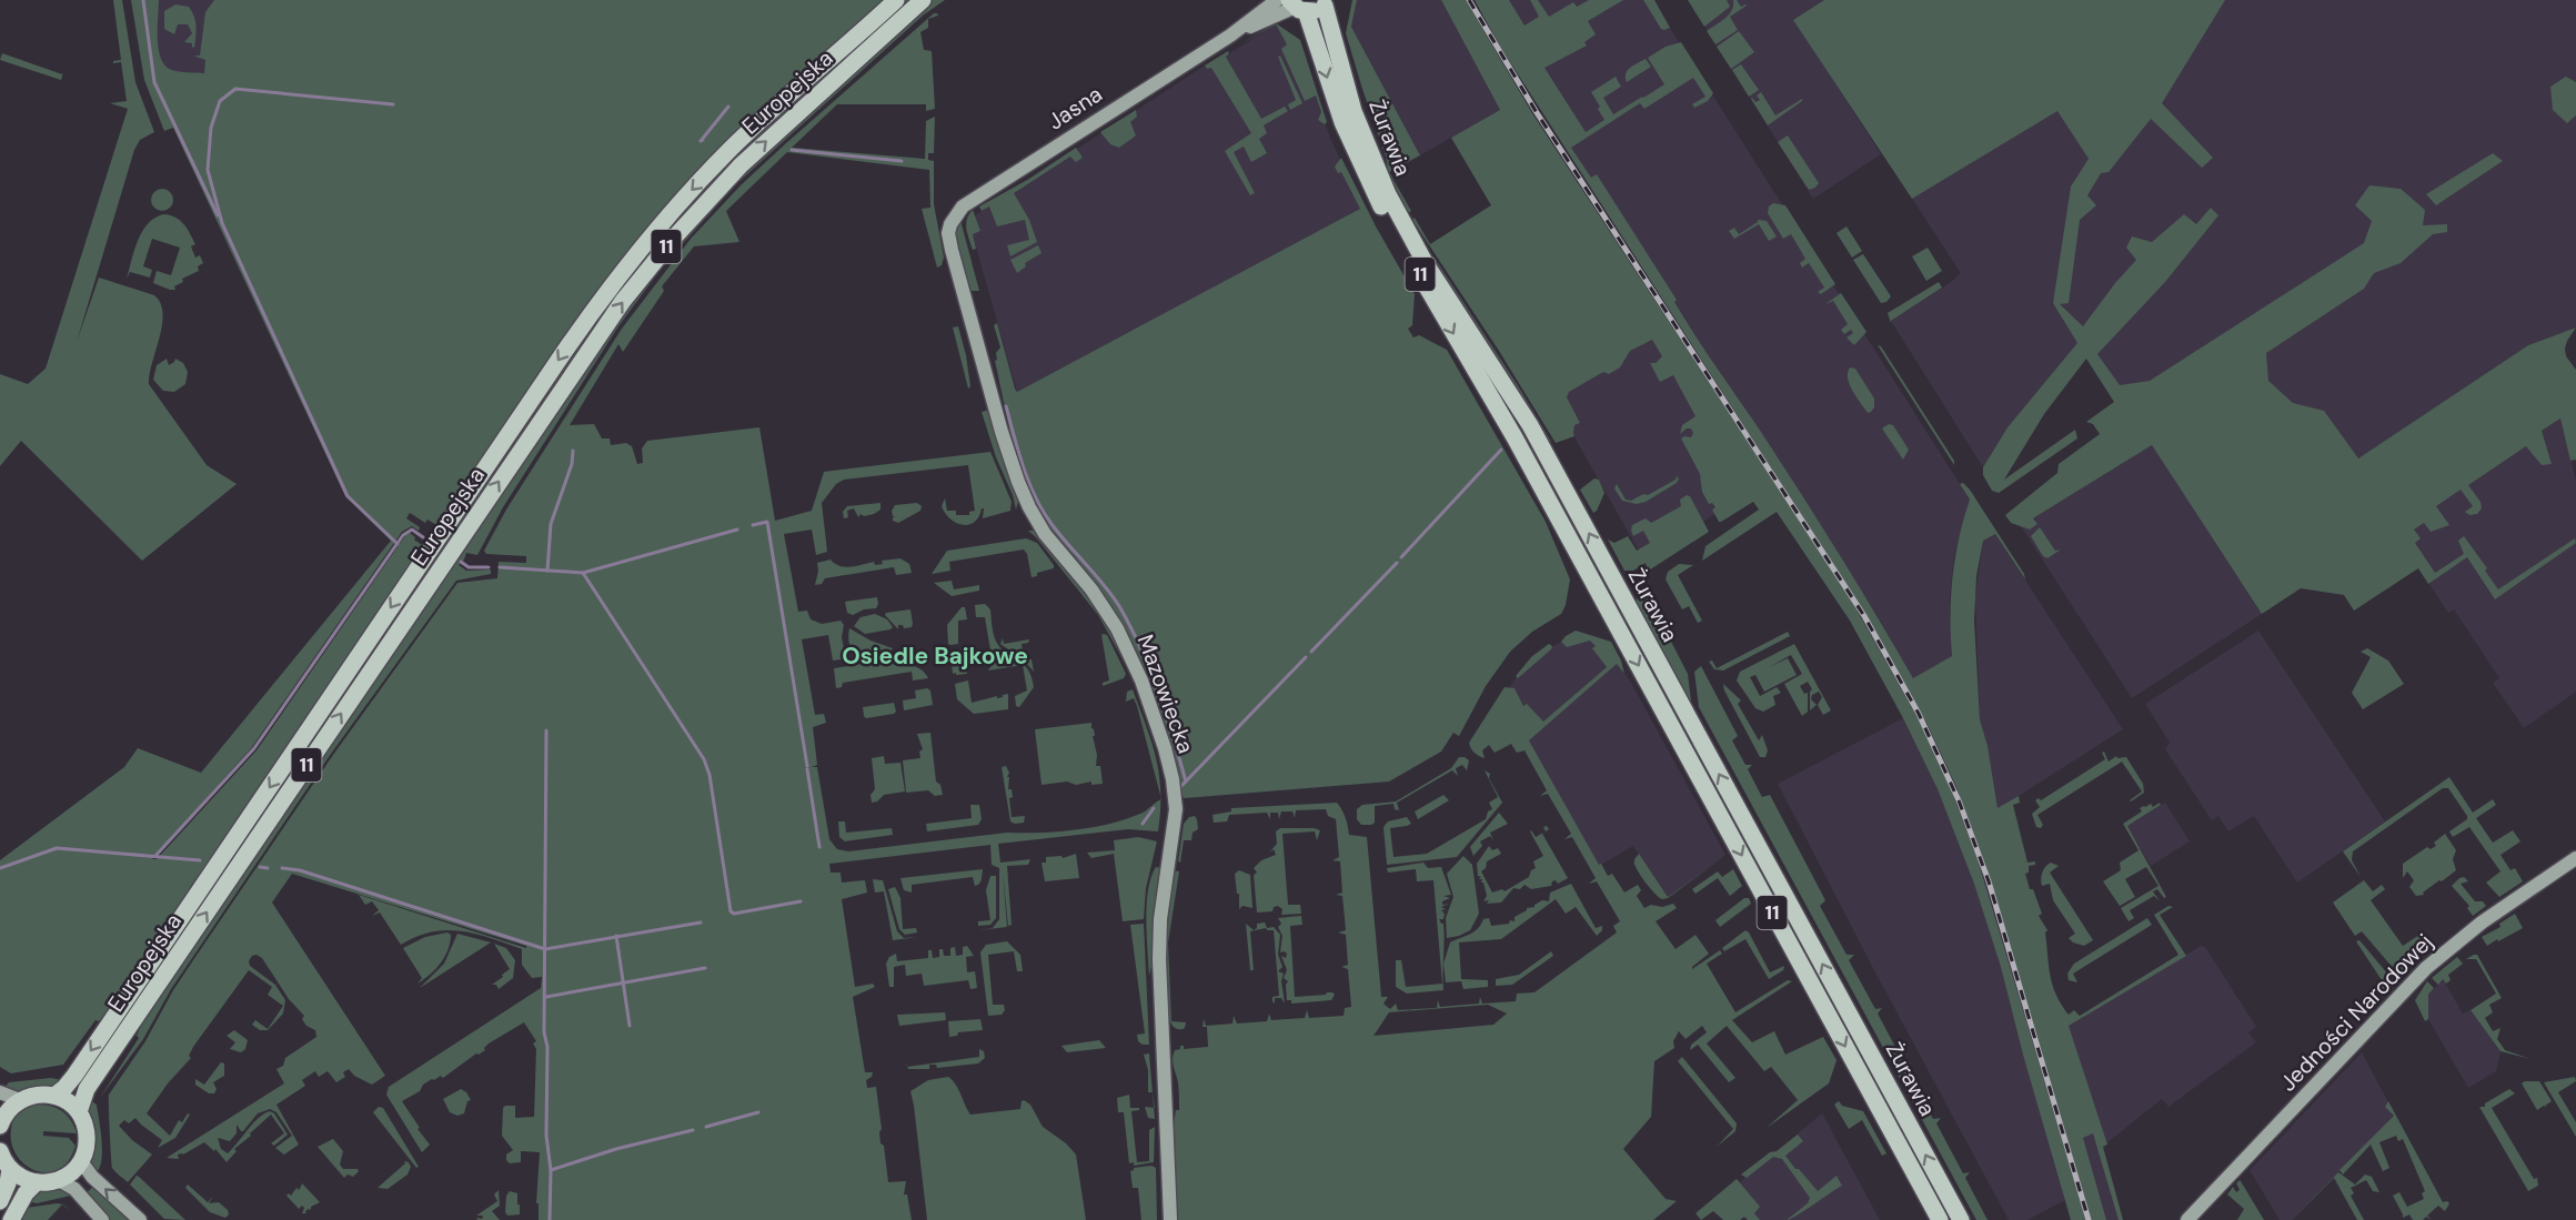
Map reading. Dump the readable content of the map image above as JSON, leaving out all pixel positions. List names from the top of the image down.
{
  "streets": {
    "main road": ["Europejska", "Żurawia", "11"],
    "street": ["Jasna", "Mazowiecka", "Jedności Narodowej"]
  },
  "crossings": [
    ["Jasna", "Żurawia"],
    ["Jasna", "11"],
    ["Jasna", "Mazowiecka"],
    ["Żurawia", "11"]
  ],
  "districts": ["Osiedle Bajkowe"]
}
